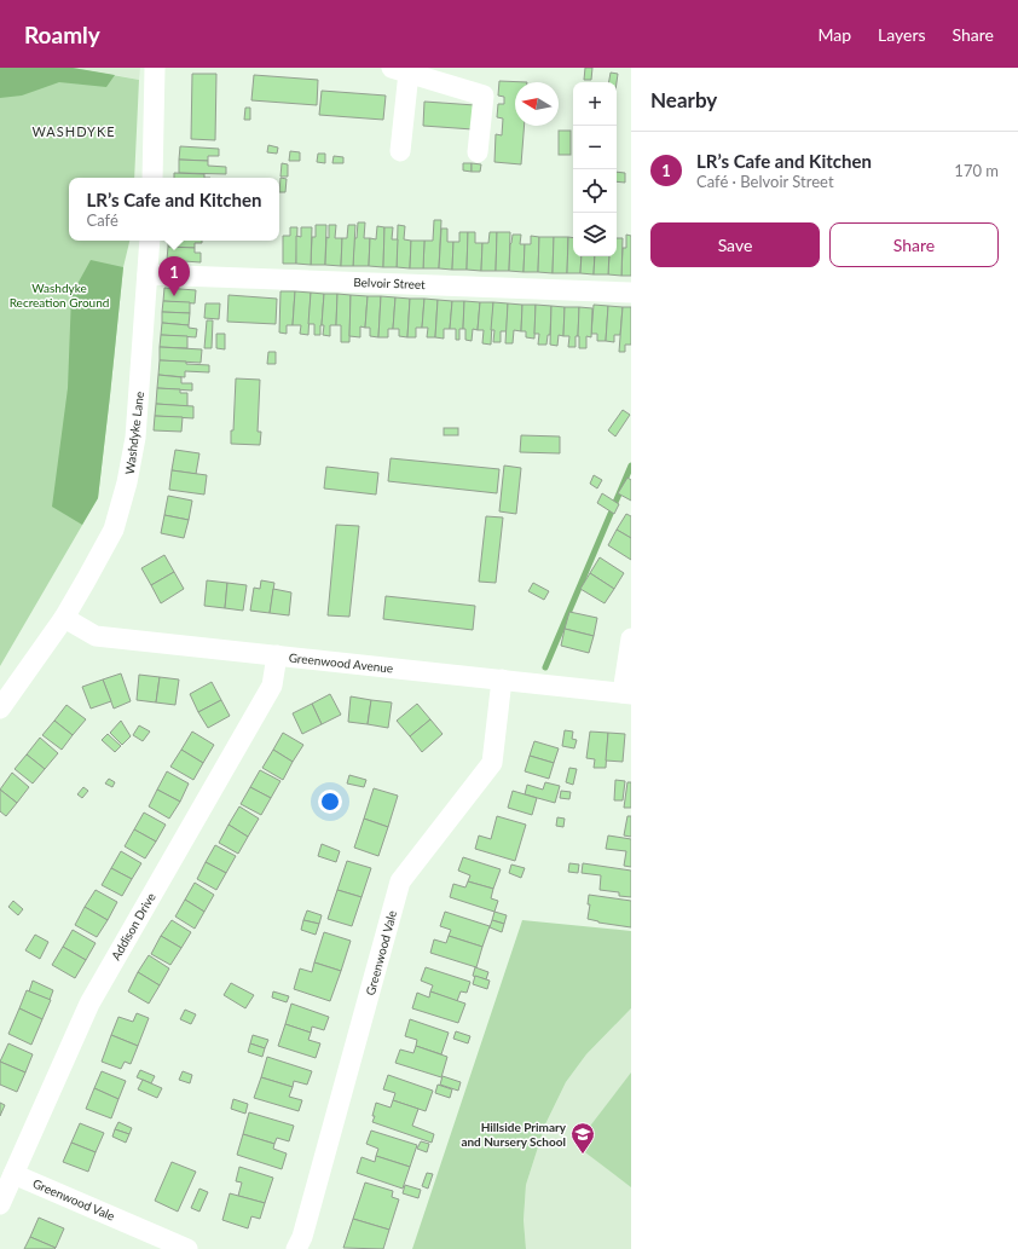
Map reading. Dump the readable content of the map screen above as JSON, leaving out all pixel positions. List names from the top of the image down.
{
  "streets": {
    "street": [
      "Belvoir Street",
      "Washdyke Lane",
      "Greenwood Avenue",
      "Addison Drive",
      "Greenwood Vale"
    ]
  },
  "crossings": [
    ["Belvoir Street", "Washdyke Lane"],
    ["Washdyke Lane", "Greenwood Avenue"],
    ["Greenwood Avenue", "Addison Drive"],
    ["Greenwood Avenue", "Greenwood Vale"],
    ["Addison Drive", "Greenwood Vale"]
  ],
  "districts": ["WASHDYKE"],
  "parks": ["Washdyke Recreation Ground"],
  "places": {
    "school or university": ["Hillside Primary and Nursery School"]
  },
  "north": "left",
  "page": {
    "header": "Roamly",
    "nav": ["Map", "Layers", "Share"],
    "heading": "Nearby",
    "map_buttons": ["+", "−"],
    "list": [
      {
        "mark": "1",
        "name": "LR’s Cafe and Kitchen",
        "note": "Café · Belvoir Street",
        "value": "170 m"
      }
    ],
    "popup": ["LR’s Cafe and Kitchen", "Café"],
    "buttons": ["Save", "Share"],
    "pins": "1"
  }
}
